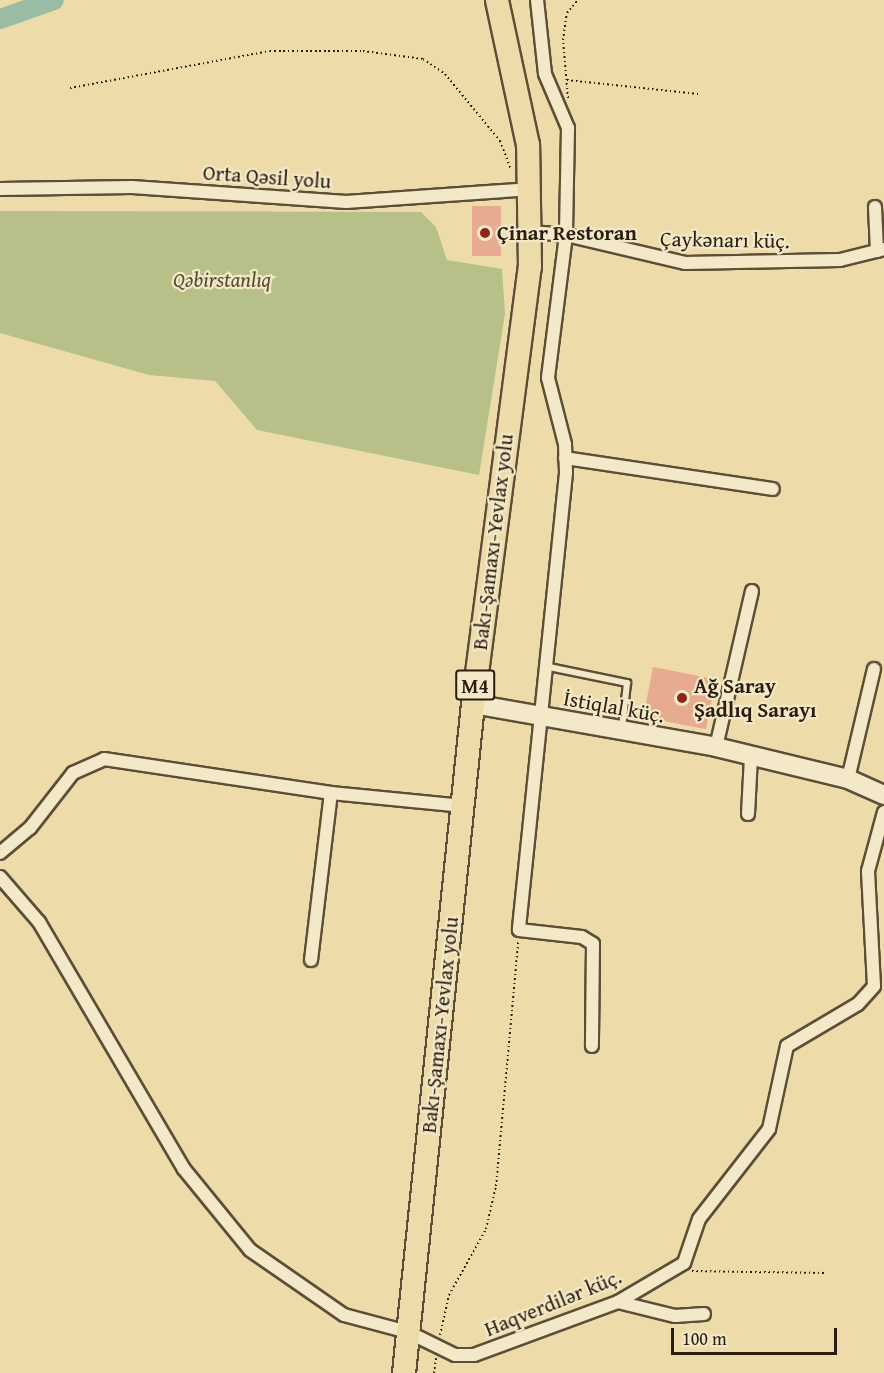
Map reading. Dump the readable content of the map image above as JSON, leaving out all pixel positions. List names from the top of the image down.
{
  "streets": {
    "highway": ["Bakı-Şamaxı-Yevlax yolu", "M4"],
    "street": [
      "Orta Qəsil yolu",
      "Çaykənarı küç.",
      "İstiqlal küç.",
      "Haqverdilər küç."
    ]
  },
  "crossings": [
    ["Orta Qəsil yolu", "Bakı-Şamaxı-Yevlax yolu"],
    ["Çaykənarı küç.", "Bakı-Şamaxı-Yevlax yolu"],
    ["Bakı-Şamaxı-Yevlax yolu", "İstiqlal küç."],
    ["Bakı-Şamaxı-Yevlax yolu", "Haqverdilər küç."]
  ],
  "parks": ["Qəbirstanlıq"],
  "places": ["Çinar Restoran", "Ağ Saray Şadlıq Sarayı"],
  "scale_bar": "100 m"
}
